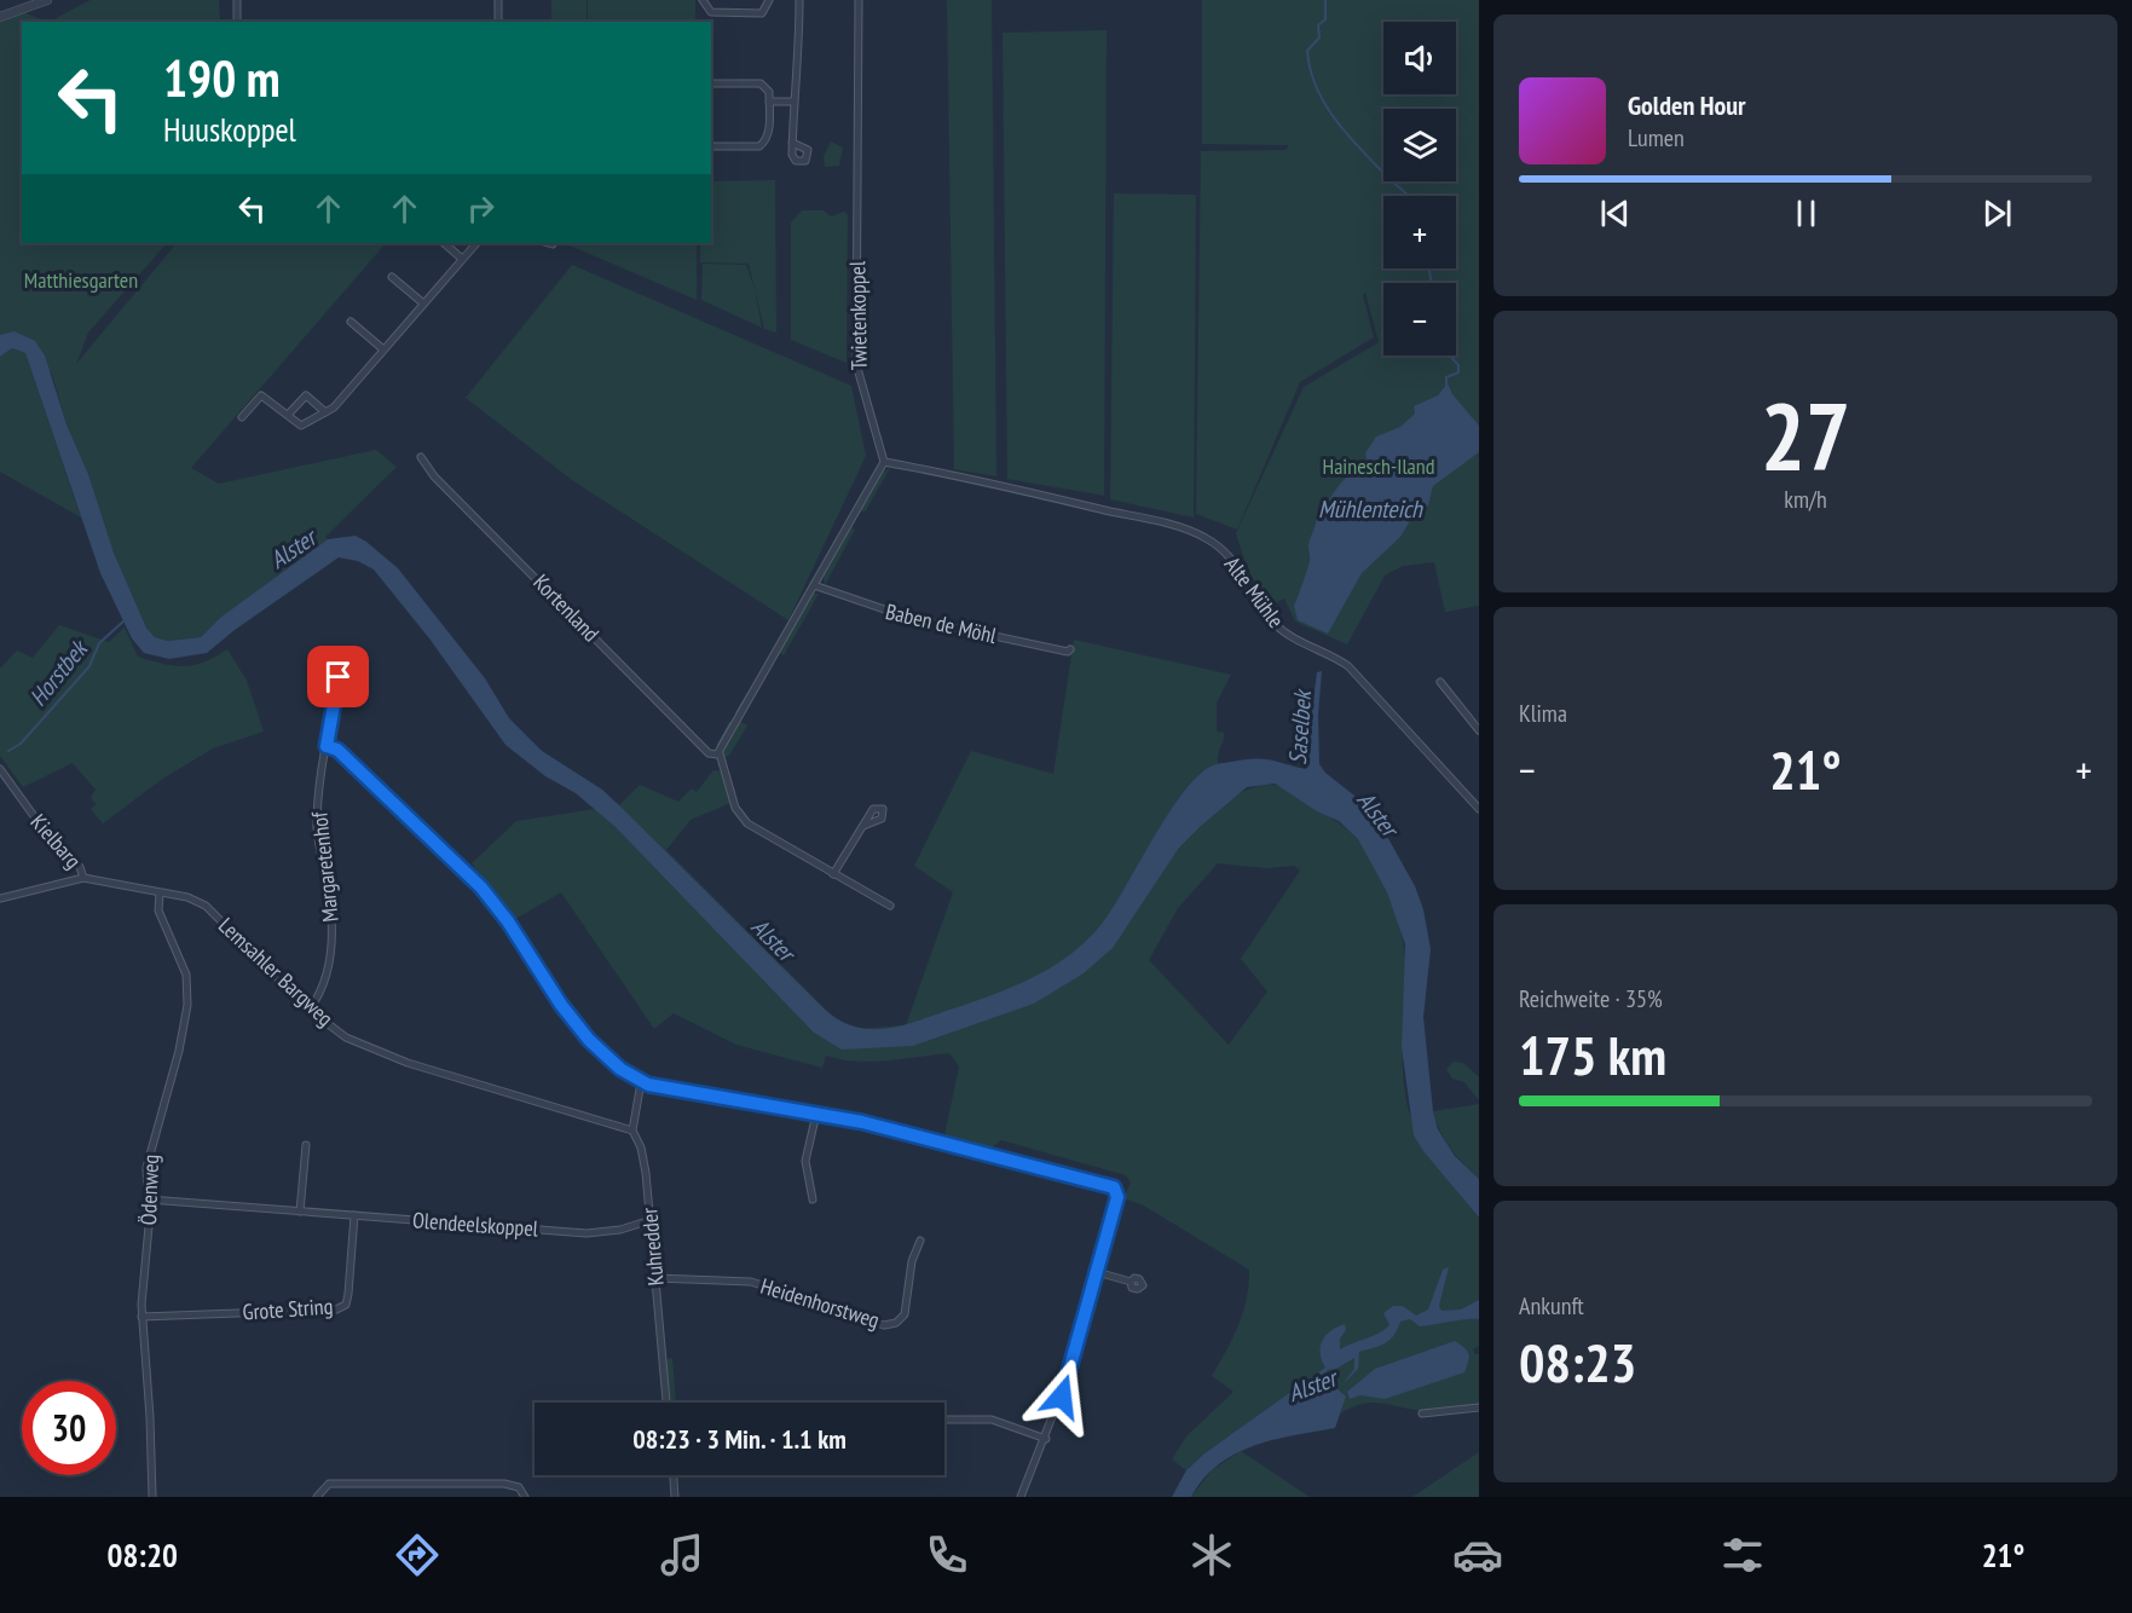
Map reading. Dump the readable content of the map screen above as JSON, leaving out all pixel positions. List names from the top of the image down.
{
  "streets": {
    "street": [
      "Twietenkoppel",
      "Alte Mühle",
      "Kortenland",
      "Baben de Möhl",
      "Kielbarg",
      "Margaretenhof",
      "Lemsahler Bargweg",
      "Ödenweg",
      "Olendeelskoppel",
      "Kuhredder",
      "Heidenhorstweg",
      "Grote String"
    ]
  },
  "crossings": [
    ["Twietenkoppel", "Alte Mühle"],
    ["Kielbarg", "Lemsahler Bargweg"],
    ["Margaretenhof", "Lemsahler Bargweg"],
    ["Lemsahler Bargweg", "Ödenweg"],
    ["Lemsahler Bargweg", "Kuhredder"],
    ["Ödenweg", "Olendeelskoppel"],
    ["Ödenweg", "Grote String"],
    ["Olendeelskoppel", "Kuhredder"],
    ["Olendeelskoppel", "Grote String"],
    ["Kuhredder", "Heidenhorstweg"]
  ],
  "water": [
    "Mühlenteich",
    "Alster",
    "Horstbek",
    "Saselbek"
  ],
  "parks": ["Matthiesgarten", "Hainesch-Iland"],
  "page": {
    "map_buttons": ["+", "−"],
    "turn": ["190 m", "Huuskoppel"],
    "song": ["Golden Hour", "Lumen"],
    "tile": [
      ["27", "km/h"],
      "Klima",
      ["Reichweite · 35%", "175 km"],
      ["Ankunft", "08:23"]
    ],
    "heat": ["−", "21°", "+"],
    "limit": "30",
    "trip": "08:23 · 3 Min. · 1.1 km",
    "tabs": ["08:20", "21°"]
  }
}
